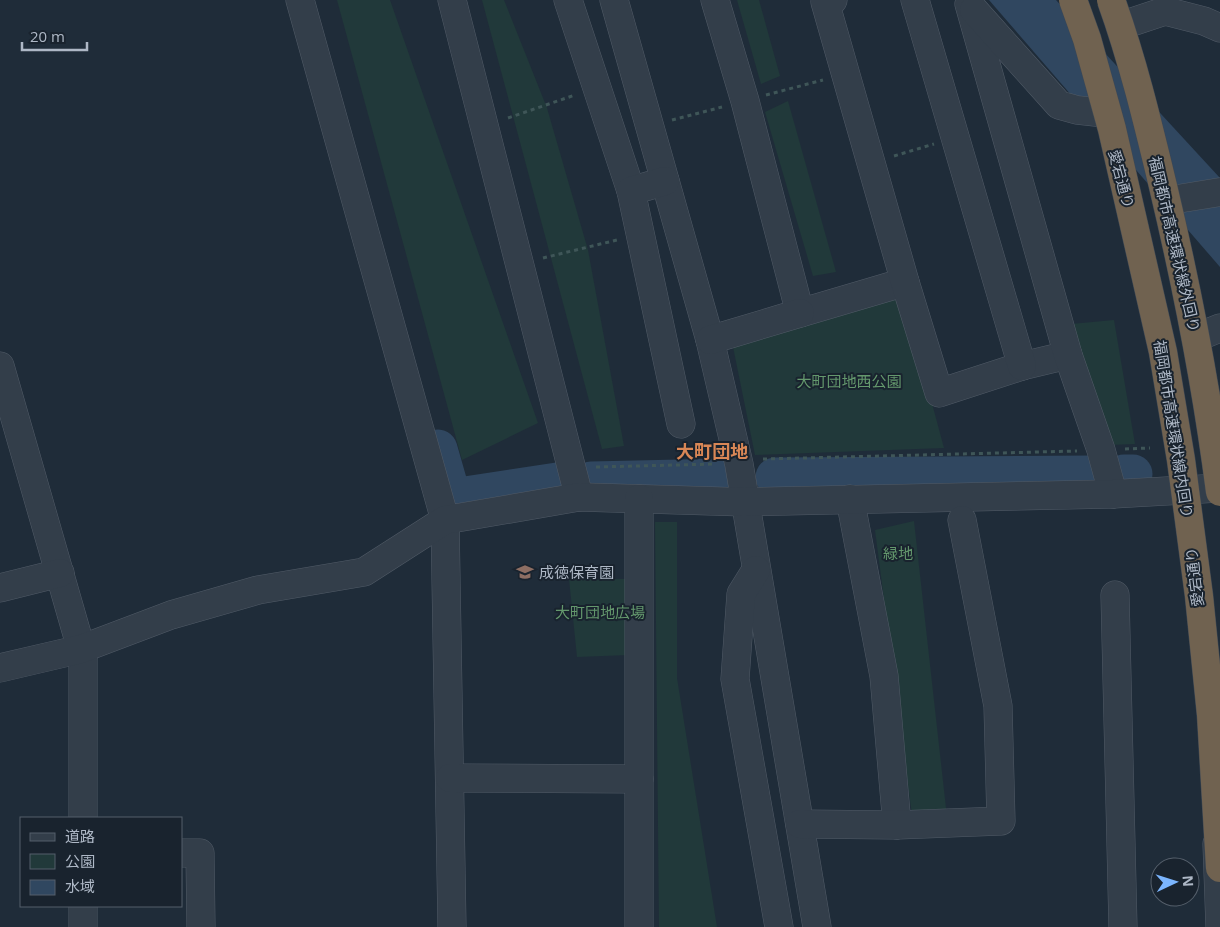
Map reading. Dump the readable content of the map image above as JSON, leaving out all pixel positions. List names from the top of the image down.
{
  "streets": {
    "highway": ["福岡都市高速環状線外回り", "福岡都市高速環状線内回り"],
    "street": ["愛宕通り"]
  },
  "crossings": [
    ["愛宕通り", "福岡都市高速環状線内回り"]
  ],
  "districts": ["大町団地"],
  "parks": ["大町団地西公園", "緑地", "大町団地広場"],
  "places": {
    "school or university": ["成徳保育園"]
  },
  "legend": ["道路", "公園", "水域"],
  "scale_bar": "20 m",
  "north": "right"
}
